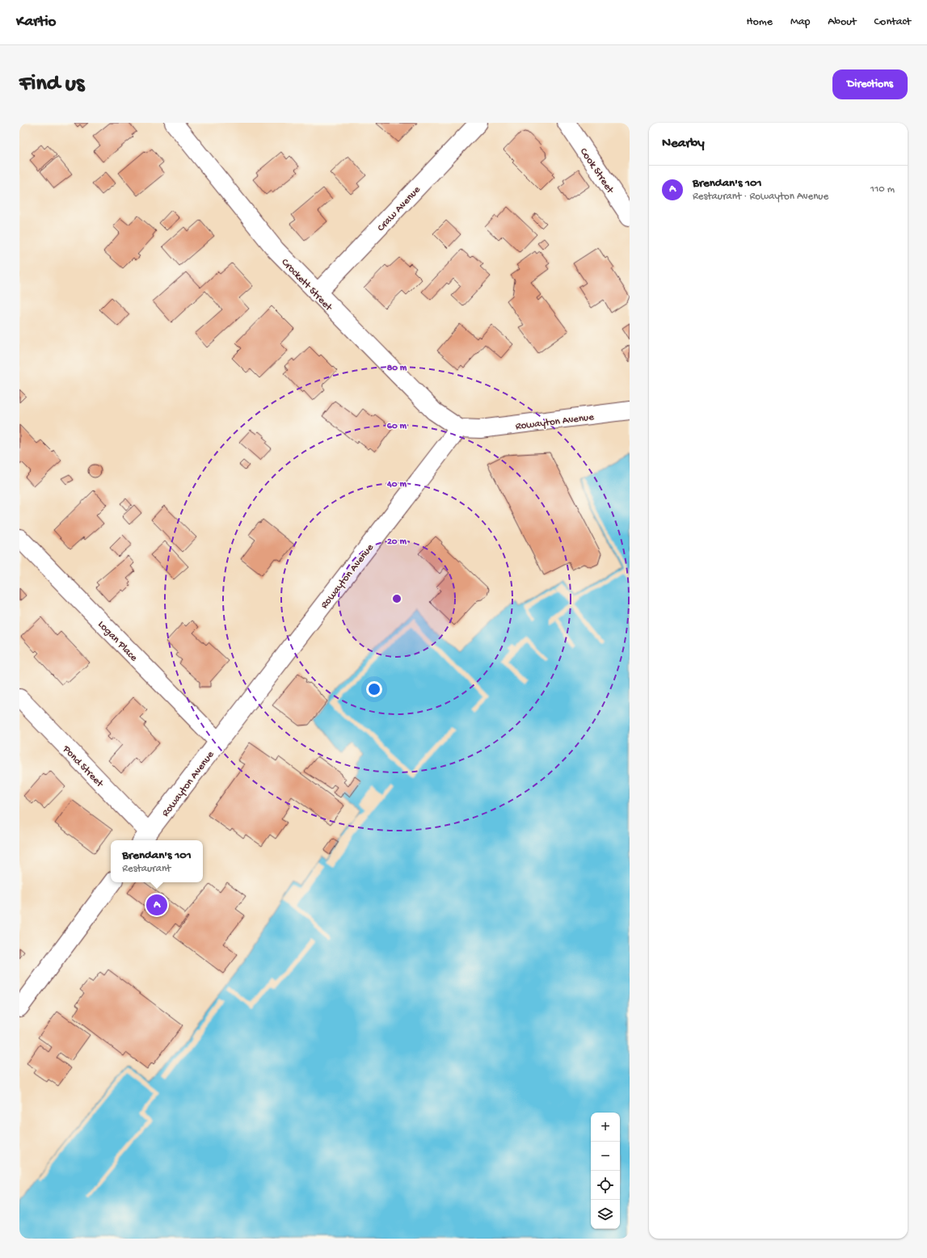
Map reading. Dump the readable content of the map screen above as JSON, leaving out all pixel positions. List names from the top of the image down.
{
  "streets": {
    "street": [
      "Cook Street",
      "Craw Avenue",
      "Crockett Street",
      "Rowayton Avenue",
      "Logan Place",
      "Pond Street"
    ]
  },
  "crossings": [
    ["Craw Avenue", "Crockett Street"],
    ["Crockett Street", "Rowayton Avenue"],
    ["Rowayton Avenue", "Logan Place"],
    ["Rowayton Avenue", "Pond Street"]
  ],
  "page": {
    "header": "Kartio",
    "nav": [
      "Home",
      "Map",
      "About",
      "Contact"
    ],
    "buttons": "Directions",
    "title": "Find us",
    "heading": "Nearby",
    "list": [
      {
        "mark": "A",
        "name": "Brendan's 101",
        "note": "Restaurant · Rowayton Avenue",
        "value": "110 m"
      }
    ],
    "popup": ["Brendan's 101", "Restaurant"],
    "pins": "A",
    "map_buttons": ["+", "−"]
  },
  "rings": [
    "80 m",
    "60 m",
    "40 m",
    "20 m"
  ]
}
